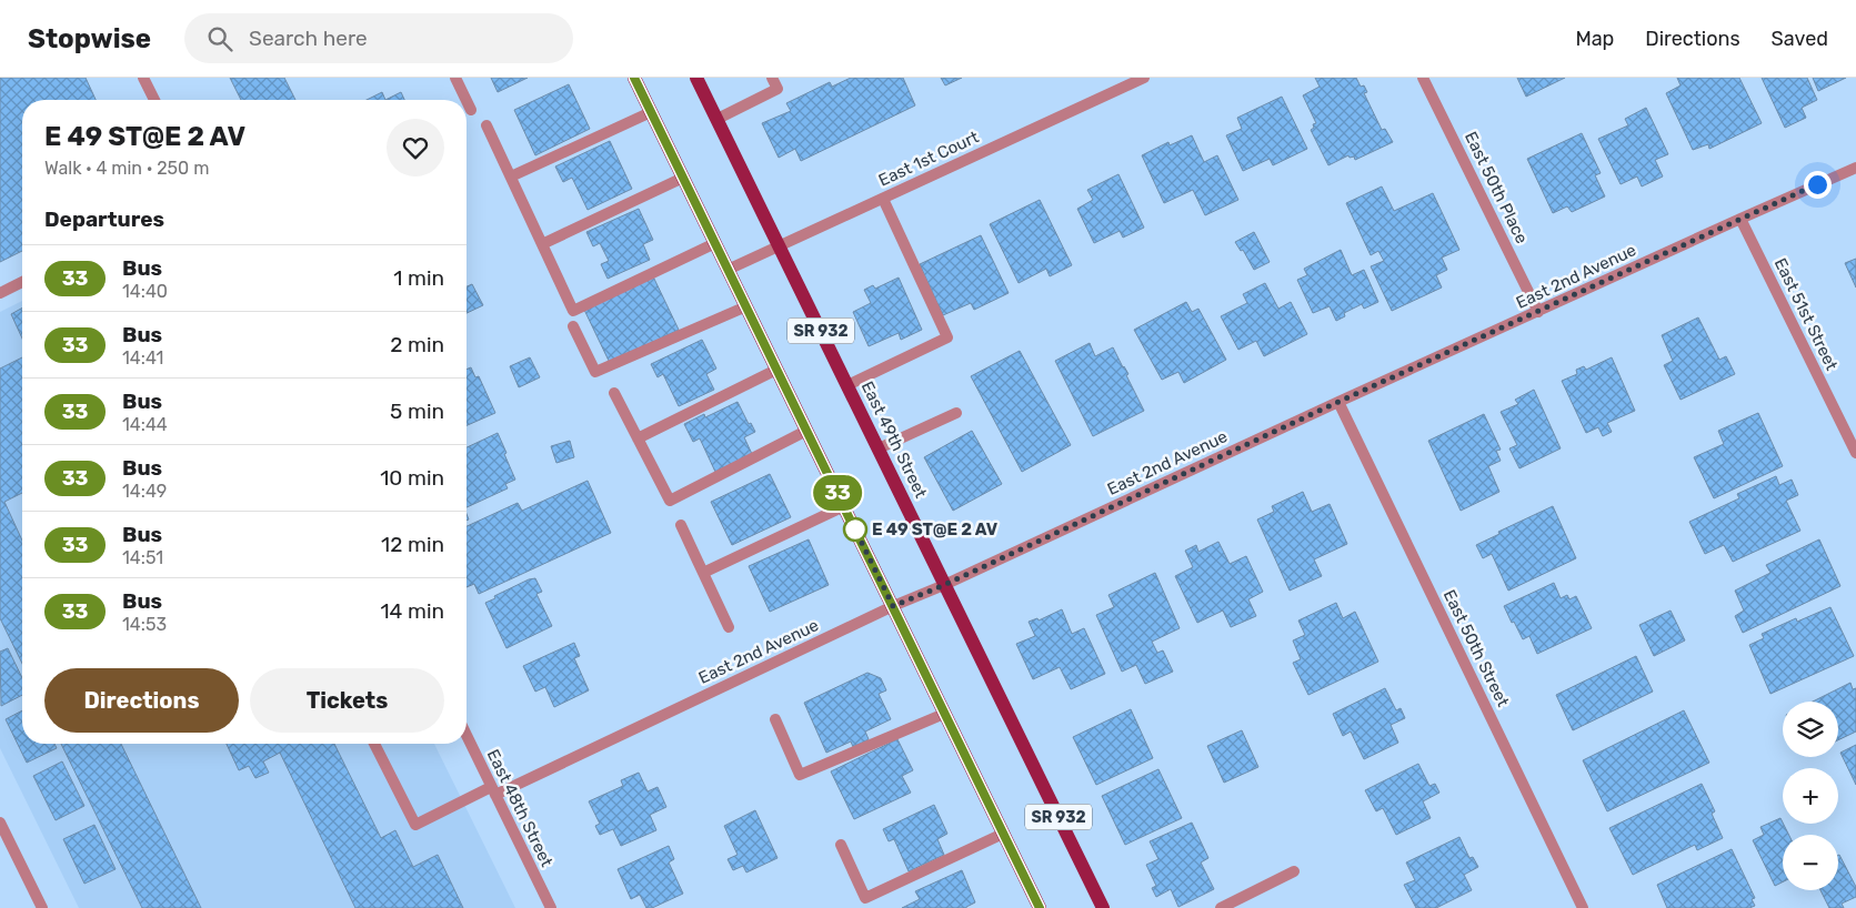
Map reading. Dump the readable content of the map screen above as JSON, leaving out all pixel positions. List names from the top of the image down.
{
  "streets": {
    "main road": ["SR 932", "East 49th Street"],
    "street": [
      "East 1st Court",
      "East 50th Place",
      "East 2nd Avenue",
      "East 51st Street",
      "East 50th Street",
      "East 48th Street"
    ]
  },
  "crossings": [
    ["East 1st Court", "SR 932"],
    ["East 1st Court", "East 49th Street"],
    ["East 50th Place", "East 2nd Avenue"],
    ["East 2nd Avenue", "East 51st Street"],
    ["East 2nd Avenue", "SR 932"],
    ["East 2nd Avenue", "East 49th Street"],
    ["East 2nd Avenue", "East 50th Street"],
    ["East 2nd Avenue", "East 48th Street"]
  ],
  "places": ["E 49 ST@E 2 AV"],
  "lines": ["bus line 33"],
  "page": {
    "header": "Stopwise",
    "search": "Search here",
    "nav": ["Map", "Directions", "Saved"],
    "on_map": "33",
    "heading": [
      ["E 49 ST@E 2 AV", "Walk · 4 min · 250 m"],
      "Departures"
    ],
    "list": [
      {
        "mark": "33",
        "name": "Bus",
        "note": "14:40",
        "value": "1 min"
      },
      {
        "mark": "33",
        "name": "Bus",
        "note": "14:41",
        "value": "2 min"
      },
      {
        "mark": "33",
        "name": "Bus",
        "note": "14:44",
        "value": "5 min"
      },
      {
        "mark": "33",
        "name": "Bus",
        "note": "14:49",
        "value": "10 min"
      },
      {
        "mark": "33",
        "name": "Bus",
        "note": "14:51",
        "value": "12 min"
      },
      {
        "mark": "33",
        "name": "Bus",
        "note": "14:53",
        "value": "14 min"
      }
    ],
    "buttons": ["Directions", "Tickets"],
    "map_buttons": ["+", "−"]
  }
}
